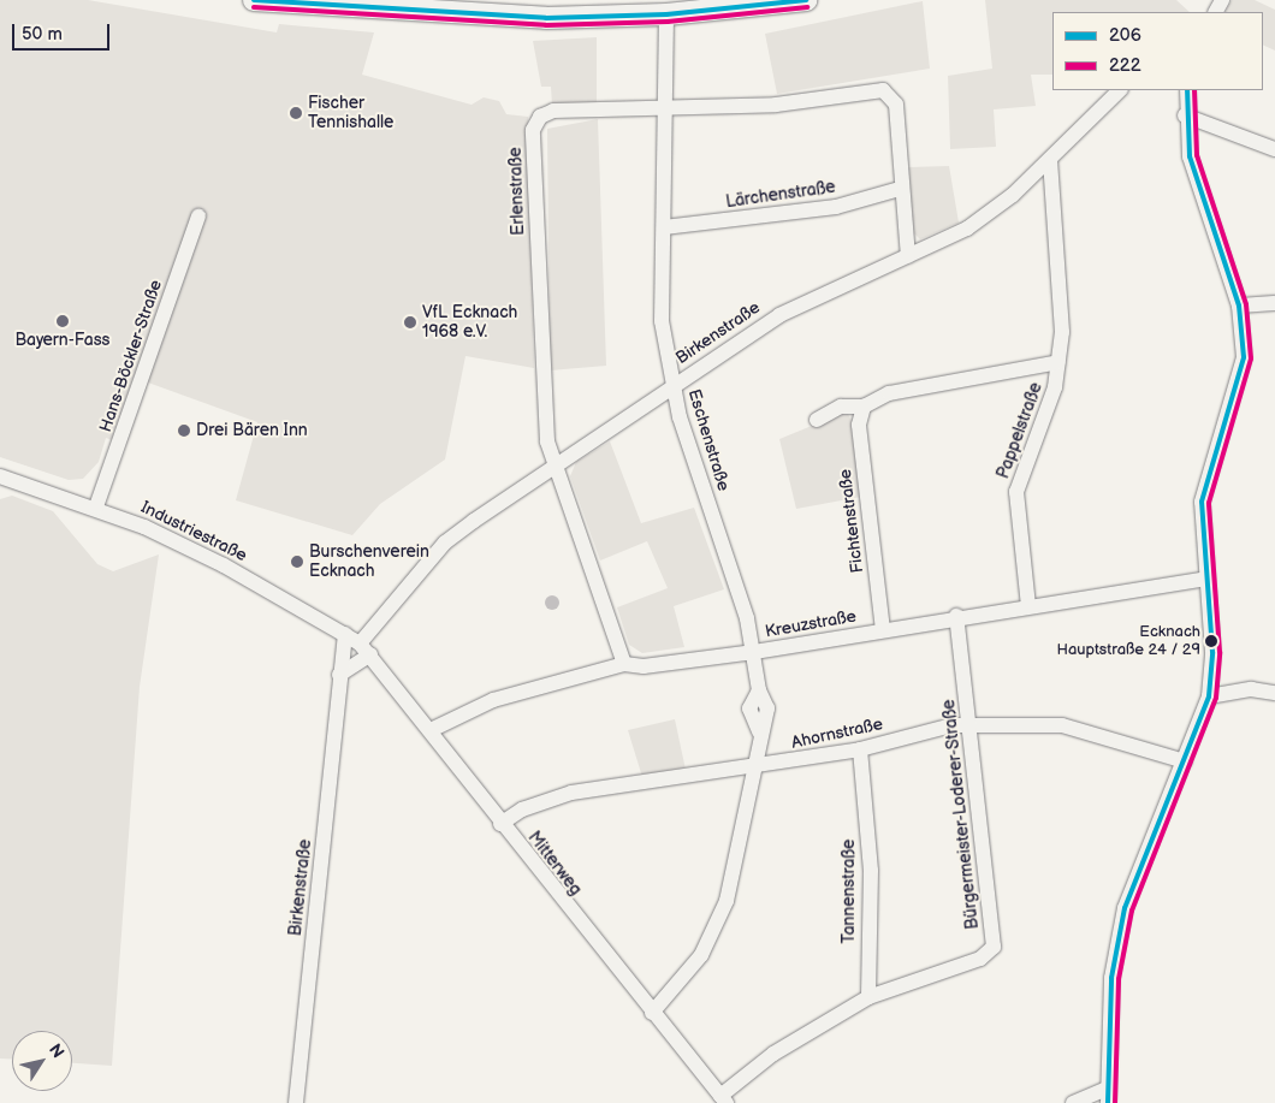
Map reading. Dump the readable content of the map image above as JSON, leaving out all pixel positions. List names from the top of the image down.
{
  "streets": {
    "street": [
      "Erlenstraße",
      "Lärchenstraße",
      "Birkenstraße",
      "Hans-Böckler-Straße",
      "Pappelstraße",
      "Eschenstraße",
      "Fichtenstraße",
      "Industriestraße",
      "Kreuzstraße",
      "Ahornstraße",
      "Bürgermeister-Loderer-Straße",
      "Mitterweg",
      "Tannenstraße"
    ]
  },
  "crossings": [
    ["Erlenstraße", "Lärchenstraße"],
    ["Erlenstraße", "Birkenstraße"],
    ["Erlenstraße", "Eschenstraße"],
    ["Erlenstraße", "Kreuzstraße"],
    ["Lärchenstraße", "Eschenstraße"],
    ["Birkenstraße", "Pappelstraße"],
    ["Birkenstraße", "Eschenstraße"],
    ["Birkenstraße", "Industriestraße"],
    ["Birkenstraße", "Mitterweg"],
    ["Hans-Böckler-Straße", "Industriestraße"],
    ["Pappelstraße", "Kreuzstraße"],
    ["Eschenstraße", "Kreuzstraße"],
    ["Eschenstraße", "Ahornstraße"],
    ["Eschenstraße", "Mitterweg"],
    ["Fichtenstraße", "Kreuzstraße"],
    ["Industriestraße", "Mitterweg"],
    ["Kreuzstraße", "Bürgermeister-Loderer-Straße"],
    ["Kreuzstraße", "Mitterweg"],
    ["Ahornstraße", "Bürgermeister-Loderer-Straße"],
    ["Ahornstraße", "Mitterweg"],
    ["Ahornstraße", "Tannenstraße"],
    ["Bürgermeister-Loderer-Straße", "Mitterweg"],
    ["Bürgermeister-Loderer-Straße", "Tannenstraße"]
  ],
  "places": [
    "Fischer Tennishalle",
    "Bayern-Fass",
    "VfL Ecknach 1968 e.V.",
    "Drei Bären Inn",
    "Burschenverein Ecknach",
    "Ecknach Hauptstraße 24 / 29"
  ],
  "lines": ["transit line 206", "transit line 222"],
  "legend": ["206", "222"],
  "scale_bar": "50 m",
  "north": "top right"
}
